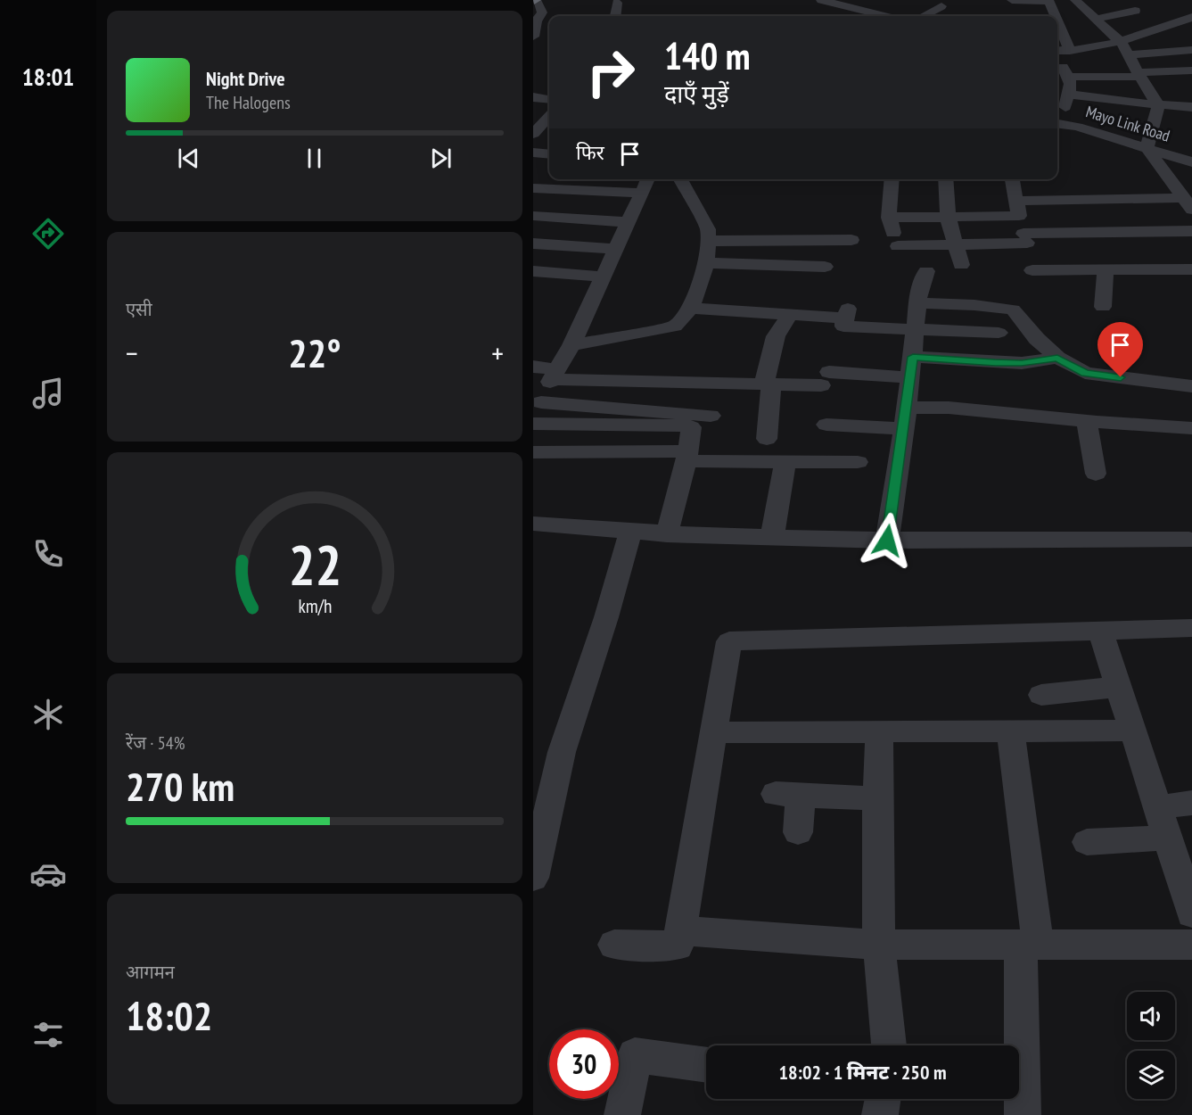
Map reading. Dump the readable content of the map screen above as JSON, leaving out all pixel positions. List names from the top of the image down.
{
  "streets": {
    "street": ["Mayo Link Road"]
  },
  "page": {
    "tabs": "18:01",
    "turn": ["140 m", "दाएँ मुड़ें"],
    "song": ["Night Drive", "The Halogens"],
    "then": "फिर",
    "tile": [
      "एसी",
      ["रेंज · 54%", "270 km"],
      ["आगमन", "18:02"]
    ],
    "heat": ["−", "22°", "+"],
    "limit": "30",
    "trip": "18:02 · 1 मिनट · 250 m",
    "gauge": ["22", "km/h"]
  }
}
